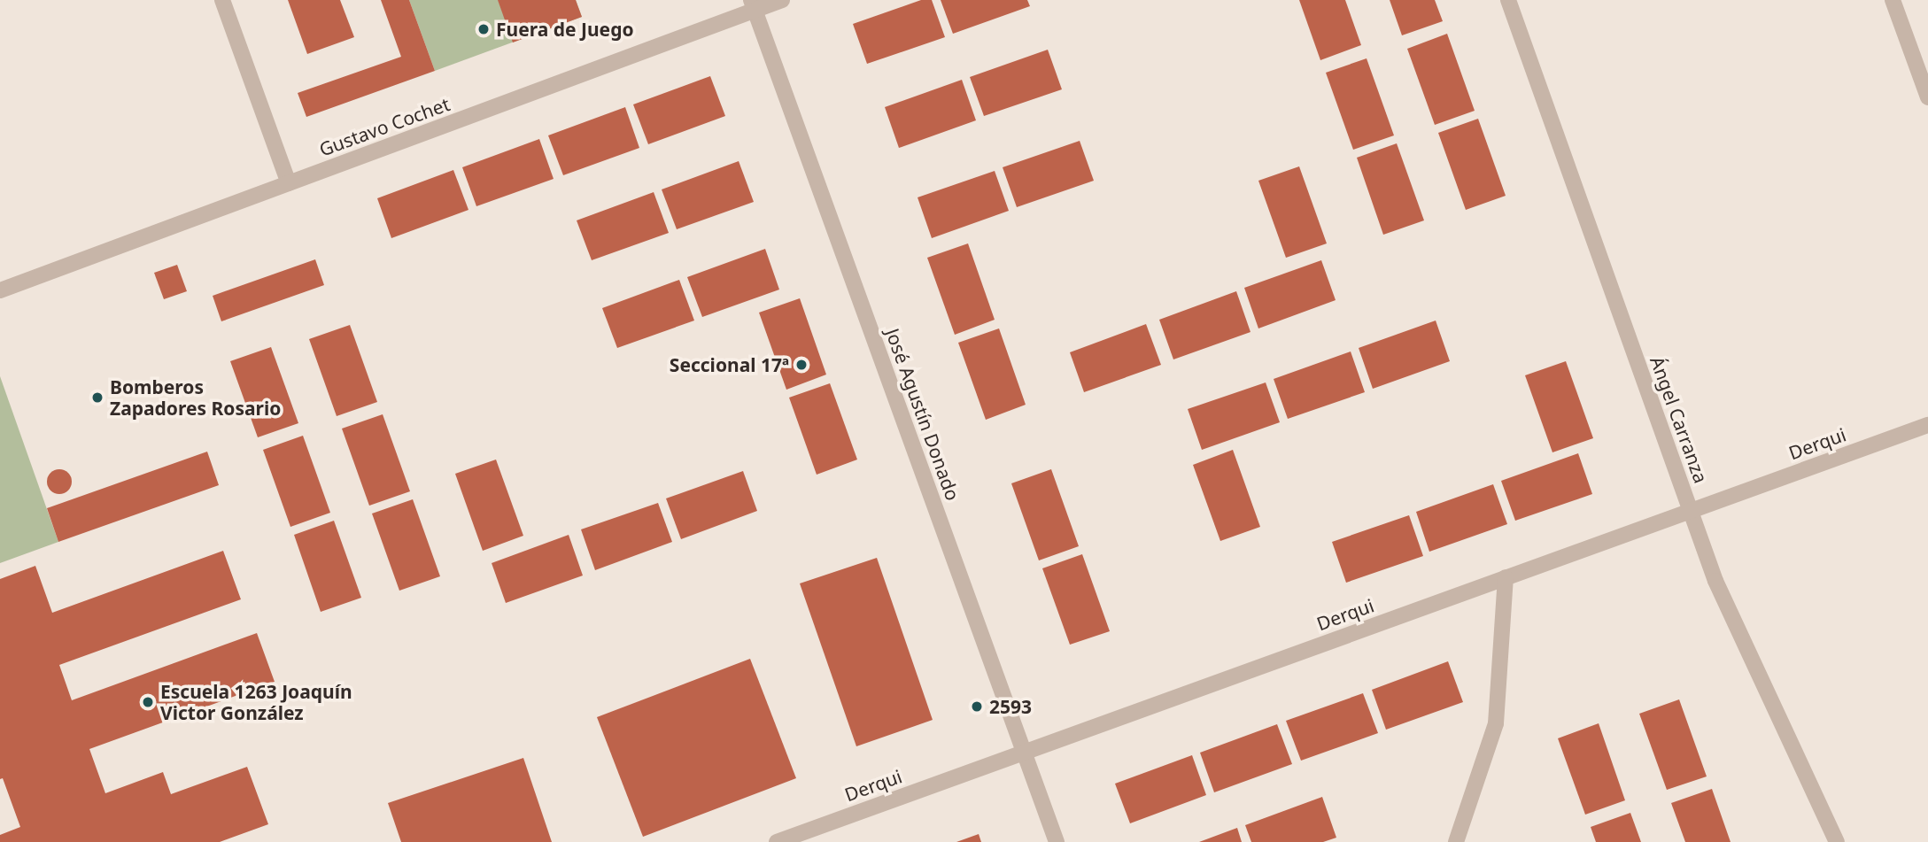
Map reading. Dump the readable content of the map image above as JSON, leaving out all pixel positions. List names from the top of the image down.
{
  "streets": {
    "street": [
      "Gustavo Cochet",
      "José Agustín Donado",
      "Ángel Carranza",
      "Derqui"
    ]
  },
  "crossings": [
    ["Gustavo Cochet", "José Agustín Donado"],
    ["José Agustín Donado", "Derqui"],
    ["Ángel Carranza", "Derqui"]
  ],
  "places": [
    "Fuera de Juego",
    "Seccional 17ª",
    "Bomberos Zapadores Rosario",
    "Escuela 1263 Joaquín Victor González",
    "2593"
  ]
}
